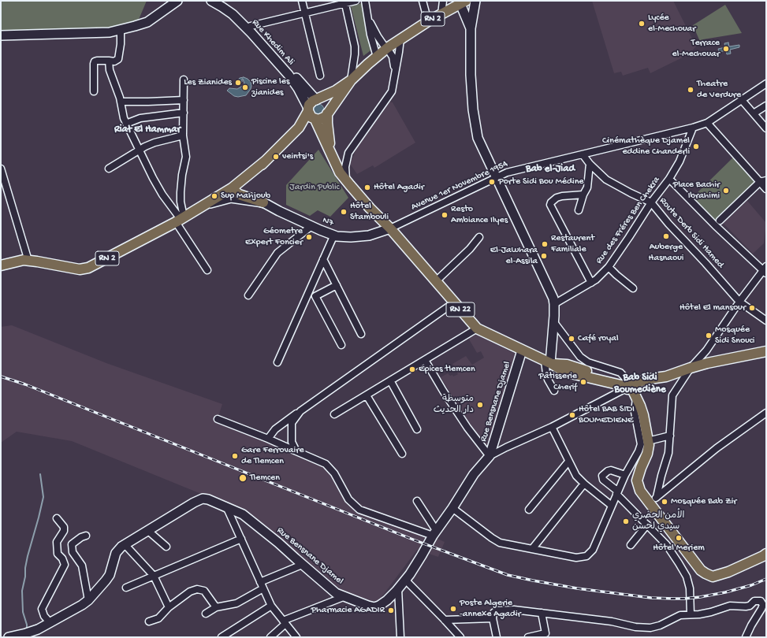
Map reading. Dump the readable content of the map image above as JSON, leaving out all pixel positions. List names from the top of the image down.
{
  "streets": {
    "main road": [
      "RN 2",
      "Rue Khedim Ali",
      "N7",
      "RN 22",
      "Rue Bensnane Djamel"
    ],
    "street": ["Avenue 1er Novembre 1954", "Rue des Fréres Ben Chekra", "Route Derb Sidi Hamed"]
  },
  "crossings": [
    ["RN 2", "Rue Khedim Ali"],
    ["RN 2", "RN 22"],
    ["Rue Khedim Ali", "RN 22"],
    ["Avenue 1er Novembre 1954", "Rue des Fréres Ben Chekra"],
    ["Avenue 1er Novembre 1954", "N7"],
    ["Avenue 1er Novembre 1954", "Route Derb Sidi Hamed"],
    ["Avenue 1er Novembre 1954", "RN 22"],
    ["Rue des Fréres Ben Chekra", "Route Derb Sidi Hamed"],
    ["N7", "RN 22"],
    ["RN 22", "Rue Bensnane Djamel"]
  ],
  "districts": ["Riat El Hammar", "Bab el-Jiad", "Bab Sidi Boumediène"],
  "parks": ["Jardin Public"],
  "places": [
    "Lycée el-Mechouar",
    "Terrace el-Mechouar",
    "Les Zianides",
    "Piscine les zianides",
    "Theatre de Verdure",
    "Cinémathèque Djamel eddine Chanderli",
    "veintsi's",
    "Porte Sidi Bou Médine",
    "Hôtel Agadir",
    "Place Bachir Ibrahimi",
    "Sup Mahjoub",
    "Hôtel Stambouli",
    "Resto Ambiance Ilyes",
    "Auberge Hasnaoui",
    "Géometre Expert Foncier",
    "Restaurent Familiale",
    "El-Jawhara el-Assila",
    "Hôtel El mansour",
    "Mosquée Sidi Snouci",
    "Café royal",
    "Epices tlemcen",
    "Pâtisserie Cherif",
    "متوسطة دار الحديث",
    "Hôtel BAB SIDI BOUMEDIENE",
    "Gare Ferrovaire de Tlemcen",
    "Tlemcen",
    "Mosquée Bab Zir",
    "الأمن الحضري سيدي لحسن",
    "Hôtel Meriem",
    "Poste Algerie -annexe Agadir",
    "Pharmacie AGADIR"
  ]
}
